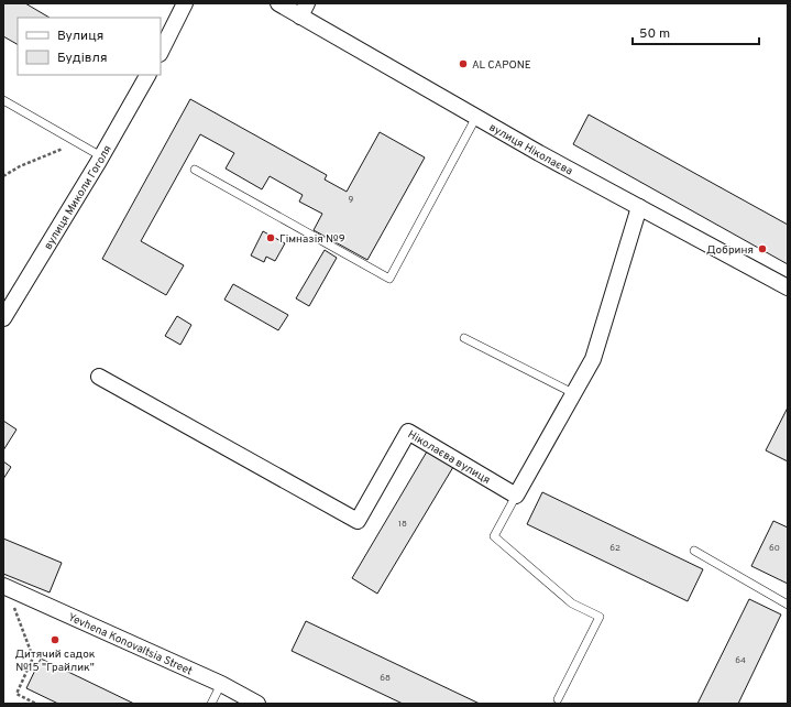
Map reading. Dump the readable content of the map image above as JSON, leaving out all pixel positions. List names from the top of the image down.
{
  "streets": {
    "street": [
      "вулиця Ніколаєва",
      "вулиця Миколи Гоголя",
      "Ніколаєва вулиця",
      "Yevhena Konovaltsia Street"
    ]
  },
  "places": [
    "AL CAPONE",
    "Гімназія №9",
    "Добриня",
    "Дитячий садок №15 \"Грайлик\""
  ],
  "house_numbers": [
    "9",
    "18",
    "62",
    "60",
    "64",
    "68"
  ],
  "legend": ["Вулиця", "Будівля"],
  "scale_bar": "50 m"
}
